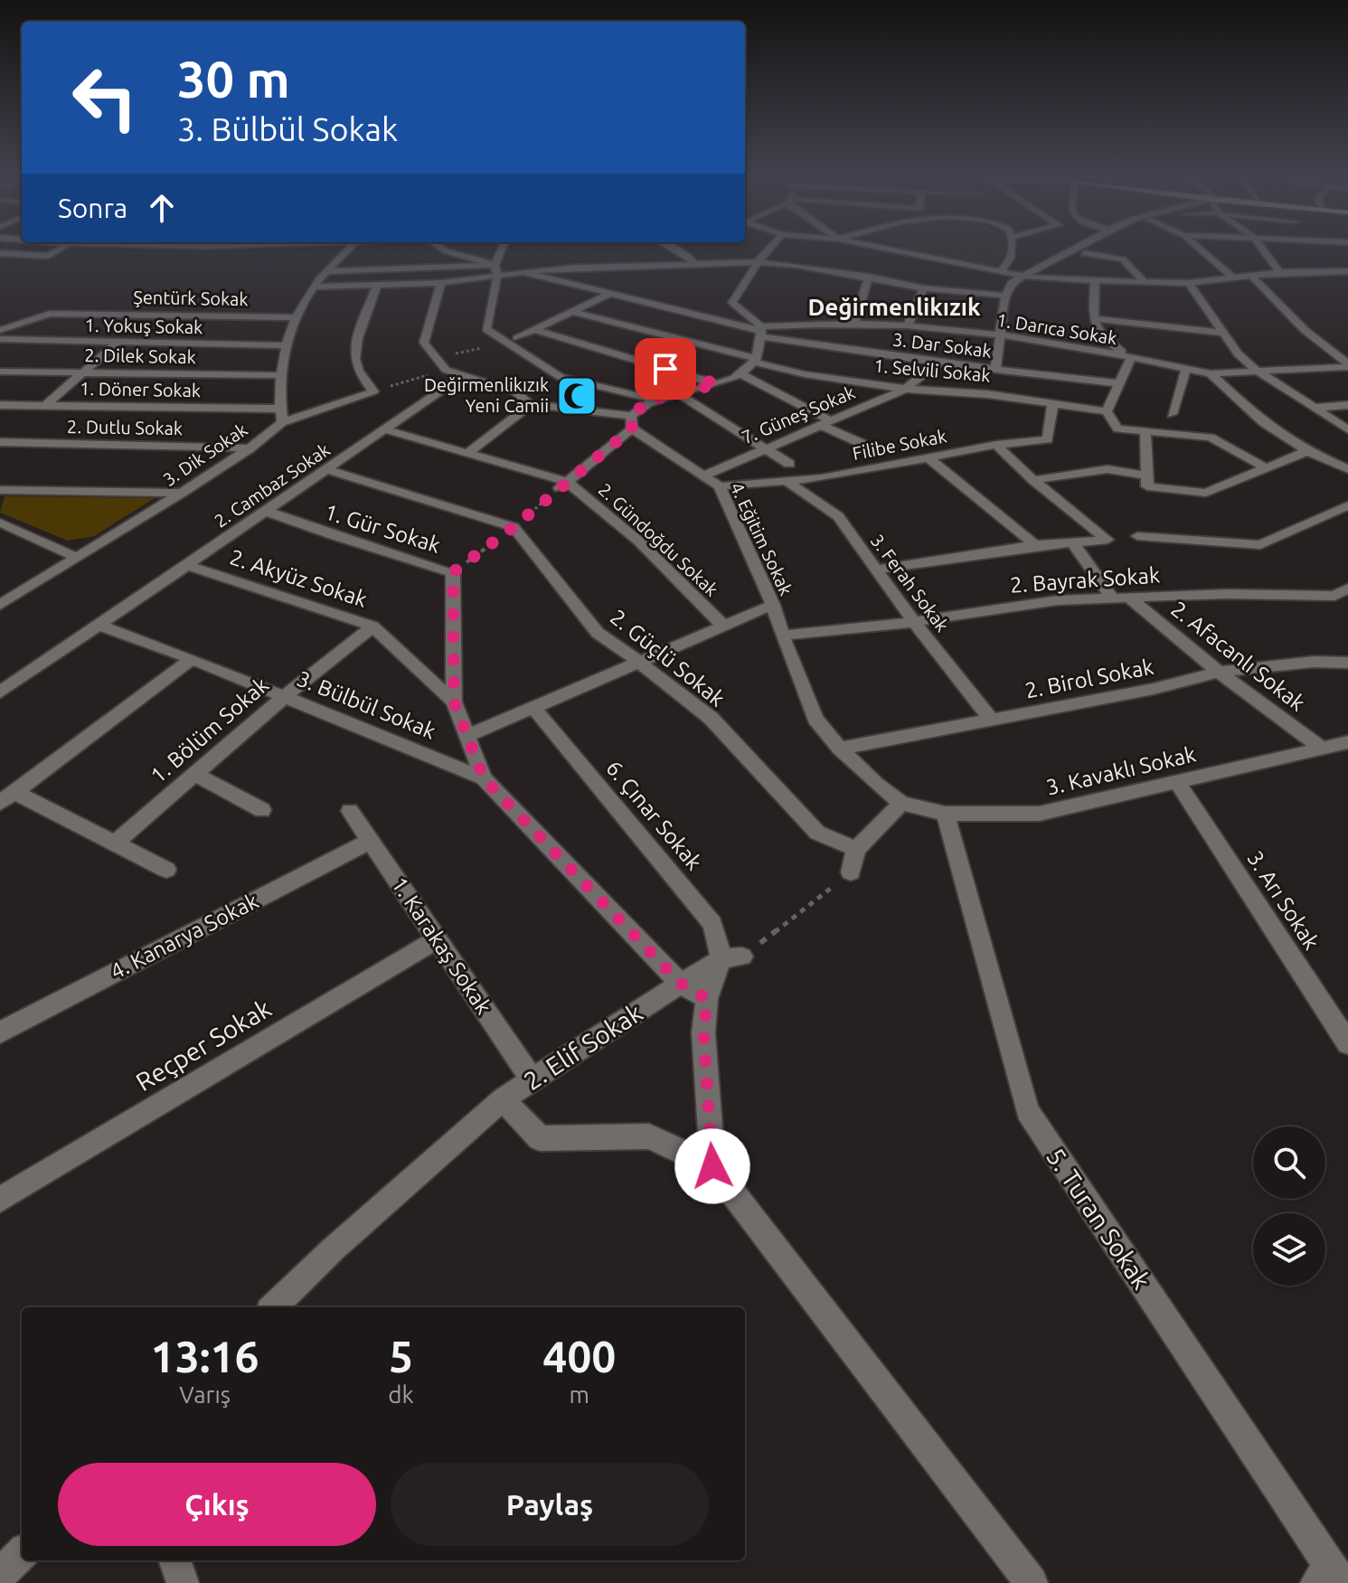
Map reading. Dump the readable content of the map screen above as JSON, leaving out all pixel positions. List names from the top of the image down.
{
  "streets": {
    "street": [
      "Şentürk Sokak",
      "1. Yokuş Sokak",
      "1. Darıca Sokak",
      "3. Dar Sokak",
      "2. Dilek Sokak",
      "1. Selvili Sokak",
      "1. Döner Sokak",
      "7. Güneş Sokak",
      "2. Dutlu Sokak",
      "Filibe Sokak",
      "3. Dik Sokak",
      "2. Cambaz Sokak",
      "1. Gür Sokak",
      "4. Eğitim Sokak",
      "2. Gündoğdu Sokak",
      "2. Akyüz Sokak",
      "2. Bayrak Sokak",
      "3. Ferah Sokak",
      "2. Afacanlı Sokak",
      "2. Güçlü Sokak",
      "2. Birol Sokak",
      "3. Bülbül Sokak",
      "1. Bölüm Sokak",
      "3. Kavaklı Sokak",
      "6. Çınar Sokak",
      "3. Arı Sokak",
      "4. Kanarya Sokak",
      "1. Karakaş Sokak",
      "Reçper Sokak",
      "2. Elif Sokak",
      "5. Turan Sokak"
    ]
  },
  "crossings": [
    ["1. Darıca Sokak", "3. Dar Sokak"],
    ["3. Dar Sokak", "7. Güneş Sokak"],
    ["1. Selvili Sokak", "7. Güneş Sokak"],
    ["1. Selvili Sokak", "Filibe Sokak"],
    ["1. Döner Sokak", "3. Dik Sokak"],
    ["7. Güneş Sokak", "4. Eğitim Sokak"],
    ["2. Dutlu Sokak", "3. Dik Sokak"],
    ["Filibe Sokak", "4. Eğitim Sokak"],
    ["Filibe Sokak", "3. Ferah Sokak"],
    ["2. Cambaz Sokak", "1. Gür Sokak"],
    ["2. Cambaz Sokak", "2. Gündoğdu Sokak"],
    ["2. Cambaz Sokak", "2. Akyüz Sokak"],
    ["2. Cambaz Sokak", "3. Bülbül Sokak"],
    ["1. Gür Sokak", "2. Akyüz Sokak"],
    ["1. Gür Sokak", "3. Bülbül Sokak"],
    ["4. Eğitim Sokak", "2. Bayrak Sokak"],
    ["4. Eğitim Sokak", "2. Birol Sokak"],
    ["4. Eğitim Sokak", "3. Kavaklı Sokak"],
    ["2. Akyüz Sokak", "1. Bölüm Sokak"],
    ["2. Bayrak Sokak", "3. Ferah Sokak"],
    ["2. Bayrak Sokak", "2. Afacanlı Sokak"],
    ["3. Ferah Sokak", "2. Birol Sokak"],
    ["2. Afacanlı Sokak", "2. Birol Sokak"],
    ["2. Afacanlı Sokak", "3. Kavaklı Sokak"],
    ["3. Bülbül Sokak", "1. Bölüm Sokak"],
    ["3. Bülbül Sokak", "2. Elif Sokak"],
    ["3. Kavaklı Sokak", "3. Arı Sokak"],
    ["3. Kavaklı Sokak", "5. Turan Sokak"],
    ["6. Çınar Sokak", "2. Elif Sokak"],
    ["4. Kanarya Sokak", "1. Karakaş Sokak"],
    ["1. Karakaş Sokak", "Reçper Sokak"],
    ["1. Karakaş Sokak", "2. Elif Sokak"]
  ],
  "districts": ["Değirmenlikızık"],
  "places": {
    "mosque": ["Değirmenlikızık Yeni Camii"]
  },
  "page": {
    "turn": ["30 m", "3. Bülbül Sokak"],
    "then": "Sonra",
    "eta": [
      "13:16",
      "Varış",
      "5",
      "dk",
      "400",
      "m"
    ],
    "buttons": ["Çıkış", "Paylaş"]
  }
}
